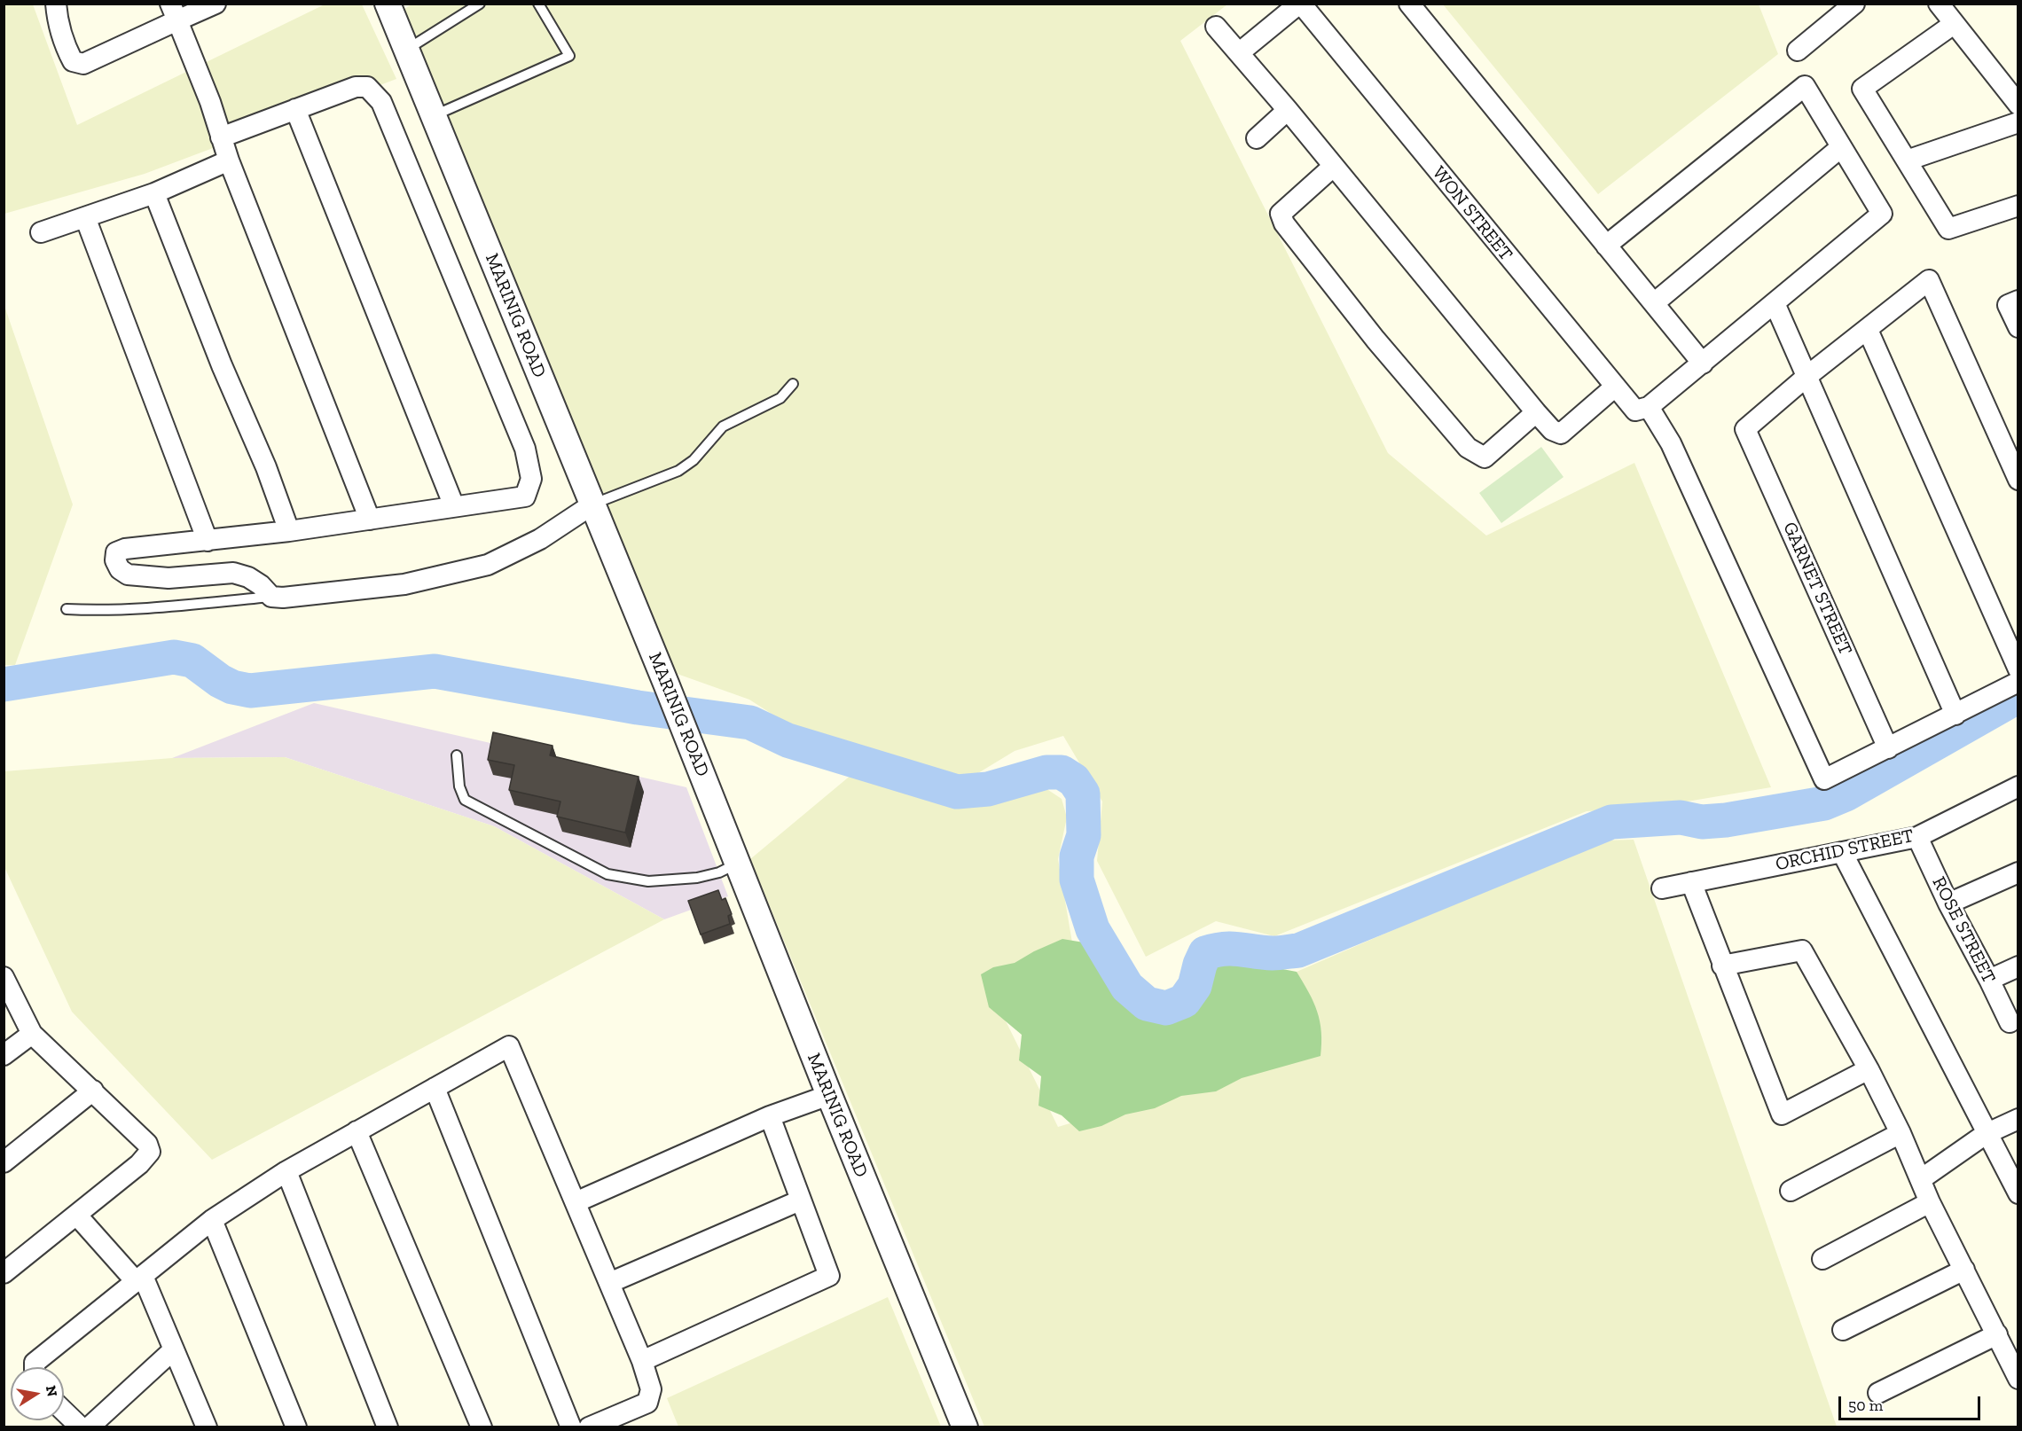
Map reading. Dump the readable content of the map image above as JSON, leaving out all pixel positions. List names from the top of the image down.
{
  "streets": {
    "street": [
      "WON STREET",
      "MARINIG ROAD",
      "GARNET STREET",
      "ORCHID STREET",
      "ROSE STREET"
    ]
  },
  "crossings": [
    ["ORCHID STREET", "ROSE STREET"]
  ],
  "scale_bar": "50 m",
  "north": "right"
}
